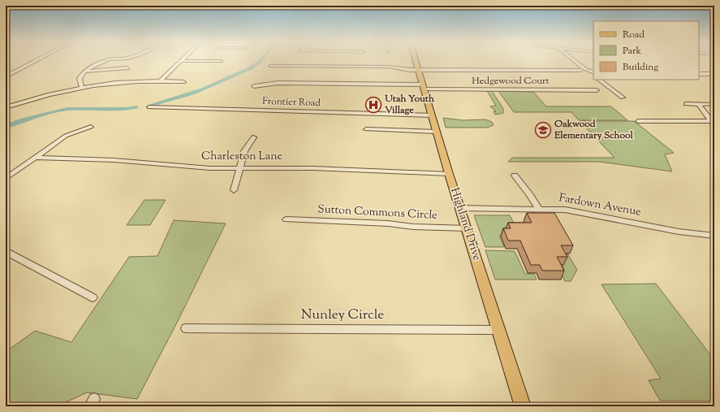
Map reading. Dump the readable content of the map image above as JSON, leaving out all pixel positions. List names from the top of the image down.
{
  "streets": {
    "main road": ["Highland Drive"],
    "street": [
      "Hedgewood Court",
      "Frontier Road",
      "Charleston Lane",
      "Fardown Avenue",
      "Sutton Commons Circle",
      "Nunley Circle"
    ]
  },
  "crossings": [
    ["Hedgewood Court", "Highland Drive"],
    ["Frontier Road", "Highland Drive"],
    ["Charleston Lane", "Highland Drive"],
    ["Fardown Avenue", "Highland Drive"],
    ["Sutton Commons Circle", "Highland Drive"],
    ["Highland Drive", "Nunley Circle"]
  ],
  "places": {
    "hospital": ["Utah Youth Village"],
    "school or university": ["Oakwood Elementary School"]
  },
  "legend": ["Road", "Park", "Building"]
}
